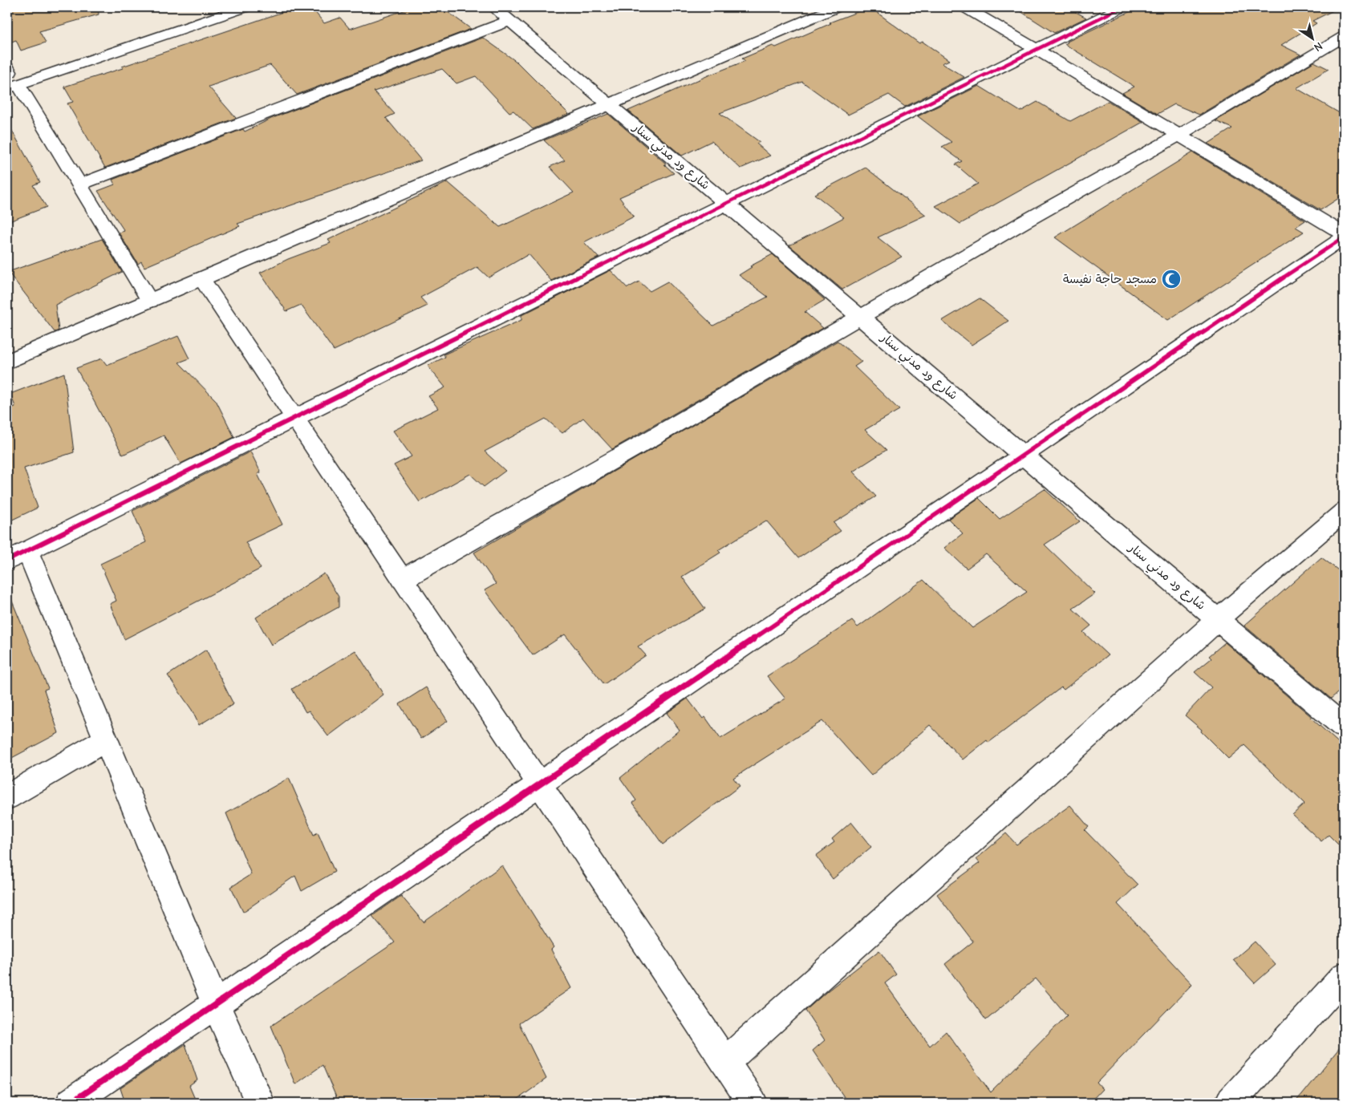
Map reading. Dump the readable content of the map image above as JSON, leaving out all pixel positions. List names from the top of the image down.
{
  "streets": {
    "street": ["شارع ود مدني سنار"]
  },
  "places": {
    "mosque": ["مسجد حاجة نفيسة"]
  },
  "north": "bottom right"
}
